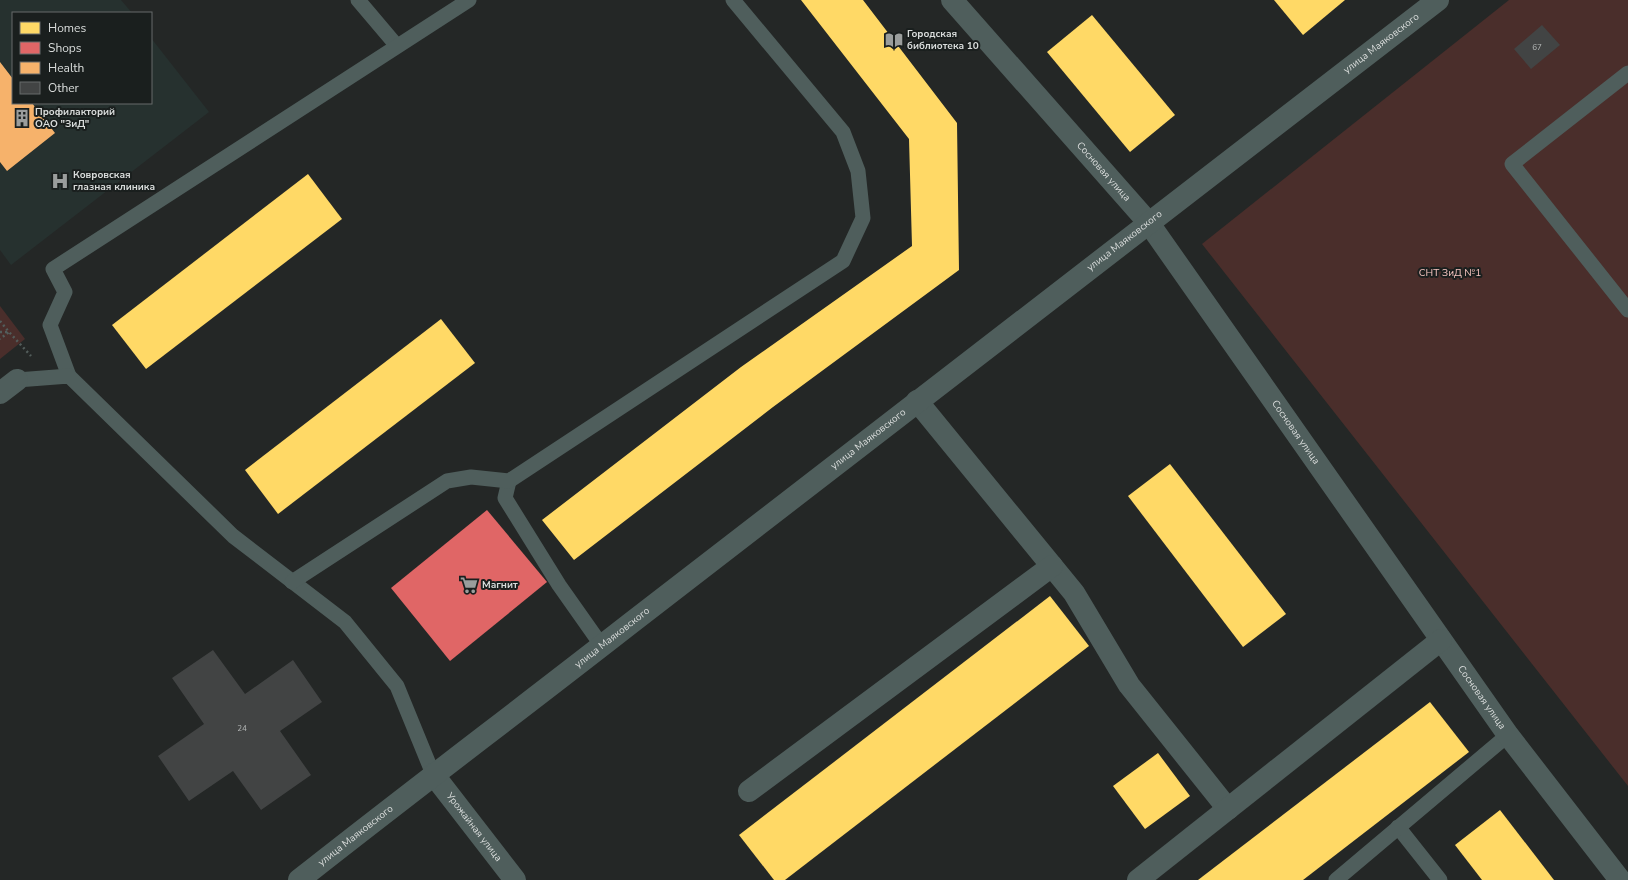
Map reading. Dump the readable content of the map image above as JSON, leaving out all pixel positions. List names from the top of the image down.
{
  "streets": {
    "street": ["улица Маяковского", "Сосновая улица", "Урожайная улица"]
  },
  "crossings": [
    ["улица Маяковского", "Сосновая улица"],
    ["улица Маяковского", "Урожайная улица"]
  ],
  "parks": ["СНТ ЗиД №1"],
  "places": {
    "library": ["Городская библиотека 10"],
    "building": ["Профилакторий ОАО \"ЗиД\""],
    "hospital": ["Ковровская глазная клиника"],
    "supermarket": ["Магнит"]
  },
  "house_numbers": ["67", "24"],
  "legend": [
    "Homes",
    "Shops",
    "Health",
    "Other"
  ]
}
